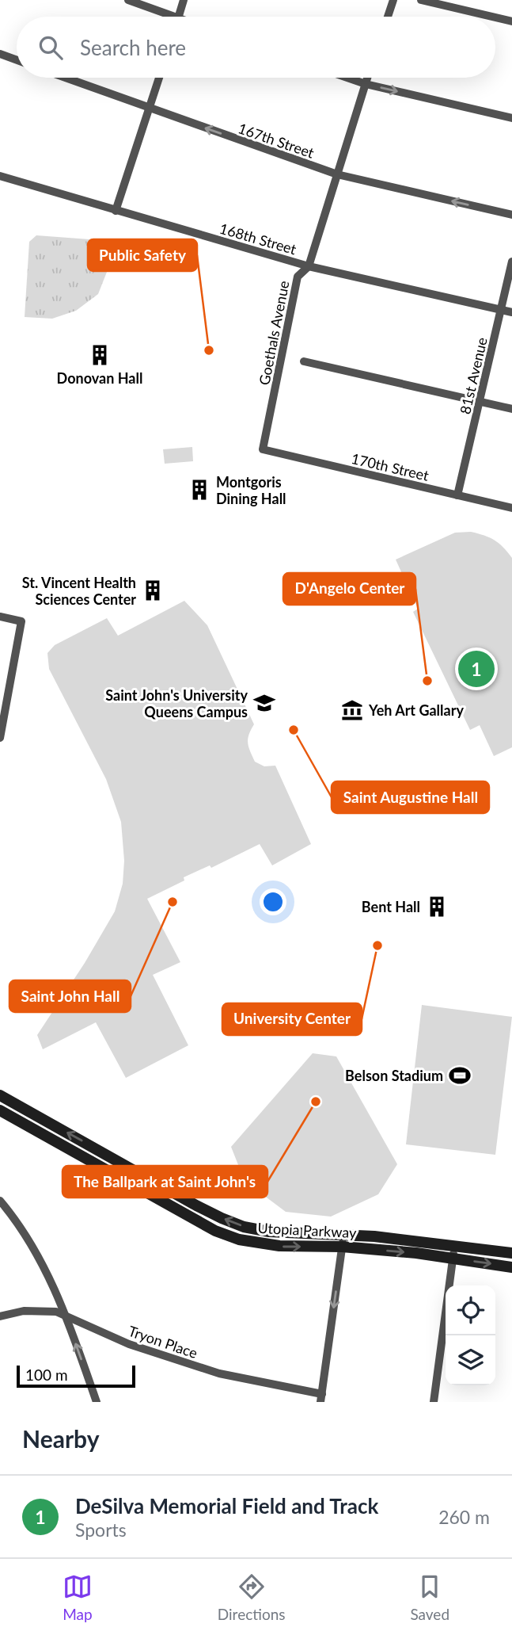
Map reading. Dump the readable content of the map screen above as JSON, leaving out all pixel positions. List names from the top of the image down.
{
  "streets": {
    "main road": ["Utopia Parkway"],
    "street": [
      "167th Street",
      "168th Street",
      "Goethals Avenue",
      "81st Avenue",
      "170th Street",
      "Tryon Place"
    ]
  },
  "crossings": [
    ["167th Street", "Goethals Avenue"],
    ["168th Street", "Goethals Avenue"],
    ["168th Street", "81st Avenue"],
    ["Goethals Avenue", "170th Street"],
    ["81st Avenue", "170th Street"]
  ],
  "one_way": ["167th Street"],
  "places": {
    "other": [
      "Public Safety",
      "D'Angelo Center",
      "Saint Augustine Hall",
      "Saint John Hall",
      "University Center",
      "The Ballpark at Saint John's"
    ],
    "building": [
      "Donovan Hall",
      "Montgoris Dining Hall",
      "St. Vincent Health Sciences Center",
      "Bent Hall"
    ],
    "school or university": ["Saint John's University Queens Campus"],
    "museum": ["Yeh Art Gallary"],
    "sports": ["Belson Stadium"]
  },
  "scale_bar": "100 m",
  "page": {
    "search": "Search here",
    "pins": "1",
    "scale": "100 m",
    "heading": "Nearby",
    "list": [
      {
        "mark": "1",
        "name": "DeSilva Memorial Field and Track",
        "note": "Sports",
        "value": "260 m"
      }
    ],
    "nav": ["Map", "Directions", "Saved"]
  }
}
